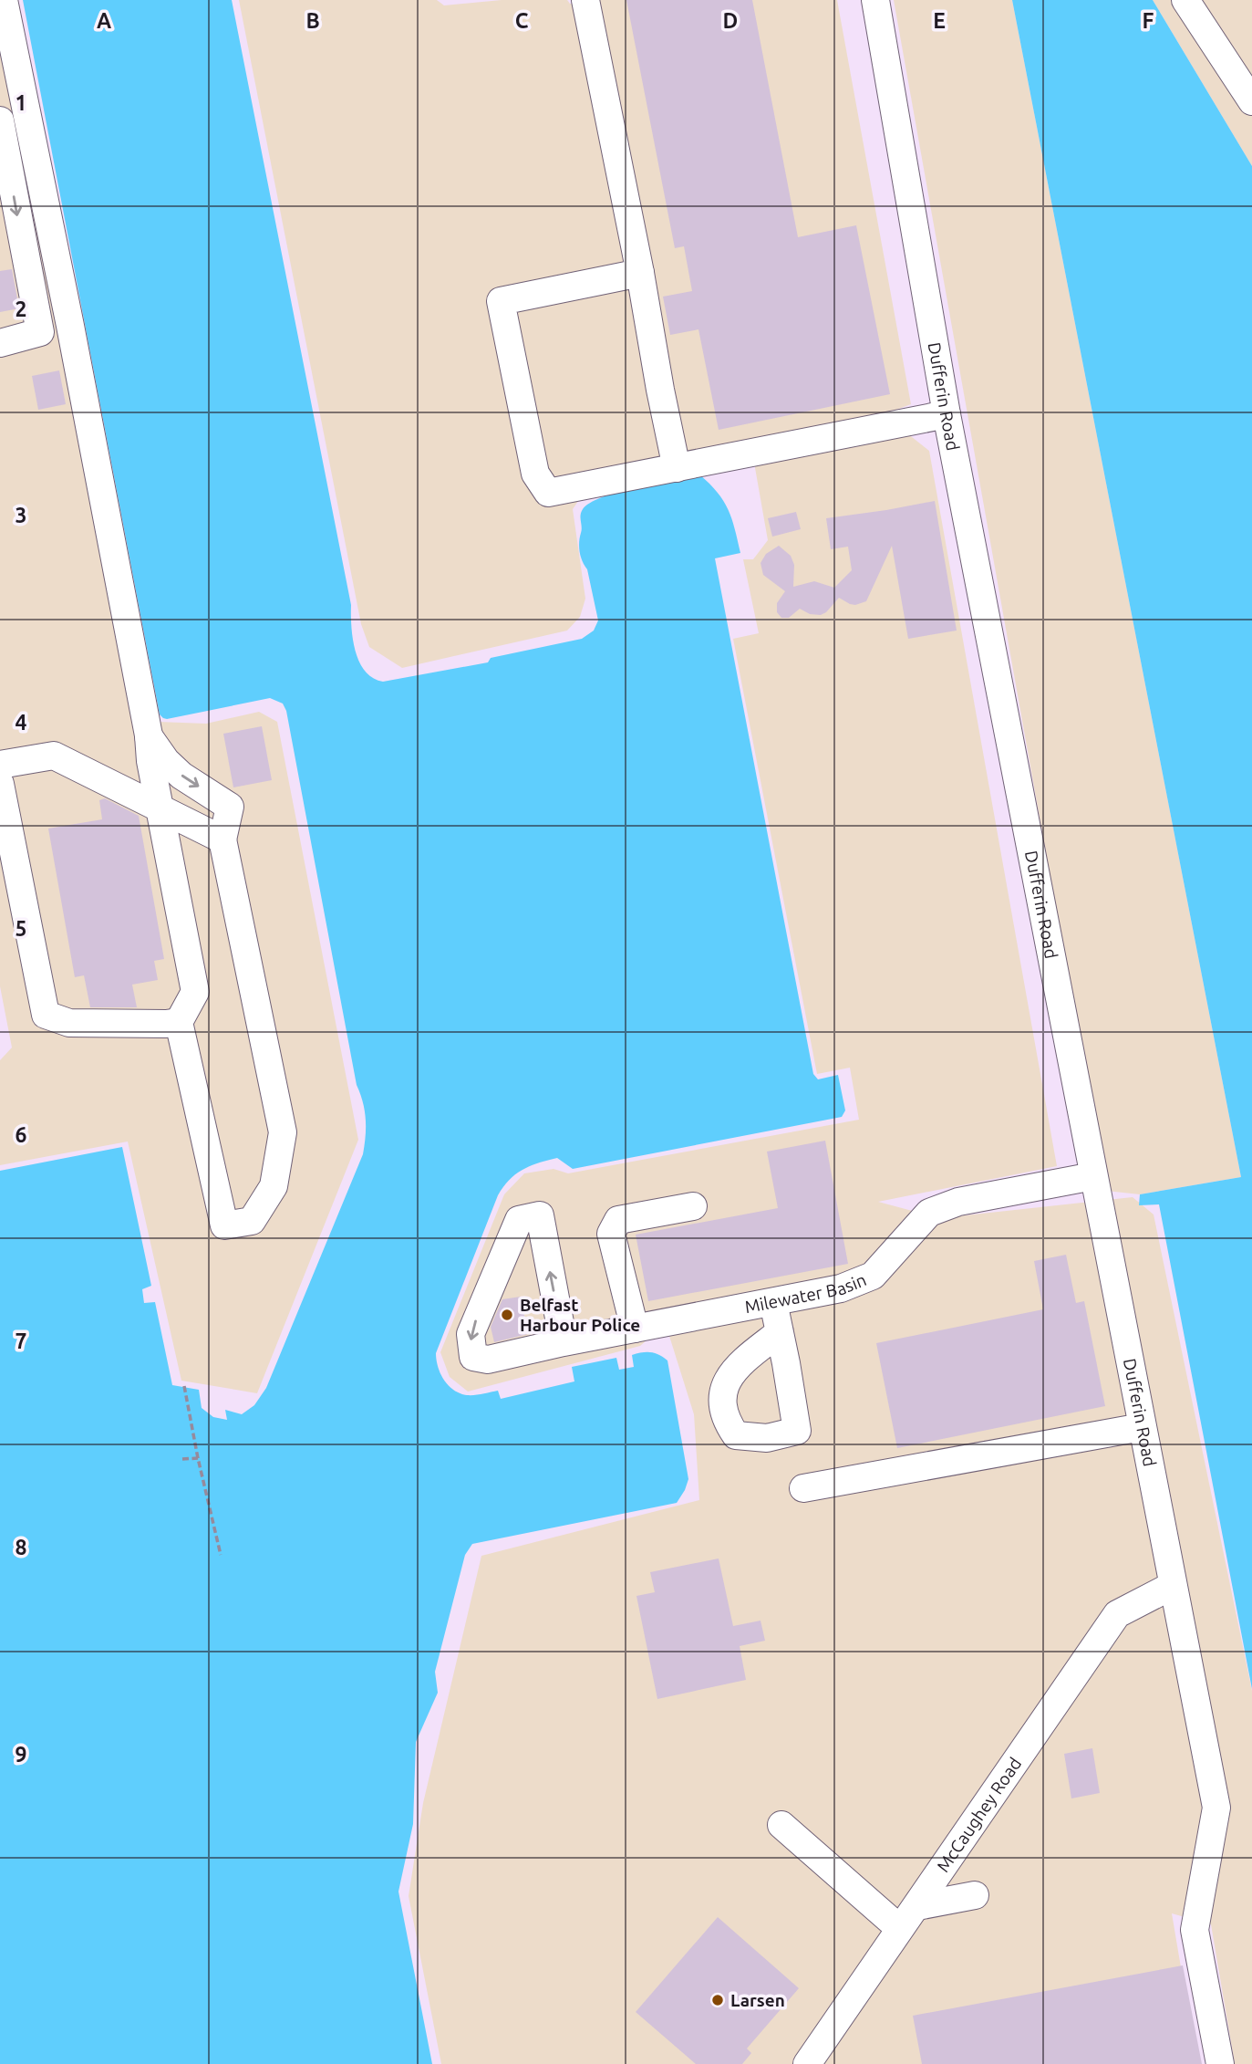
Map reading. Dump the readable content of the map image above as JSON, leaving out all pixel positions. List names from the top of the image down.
{
  "streets": {
    "lane": ["Dufferin Road", "Milewater Basin", "McCaughey Road"]
  },
  "crossings": [
    ["Dufferin Road", "Milewater Basin"],
    ["Dufferin Road", "McCaughey Road"]
  ],
  "places": ["Belfast Harbour Police", "Larsen"],
  "grid": {
    "columns": [
      "A",
      "B",
      "C",
      "D",
      "E",
      "F"
    ],
    "rows": [
      "1",
      "2",
      "3",
      "4",
      "5",
      "6",
      "7",
      "8",
      "9"
    ]
  }
}
